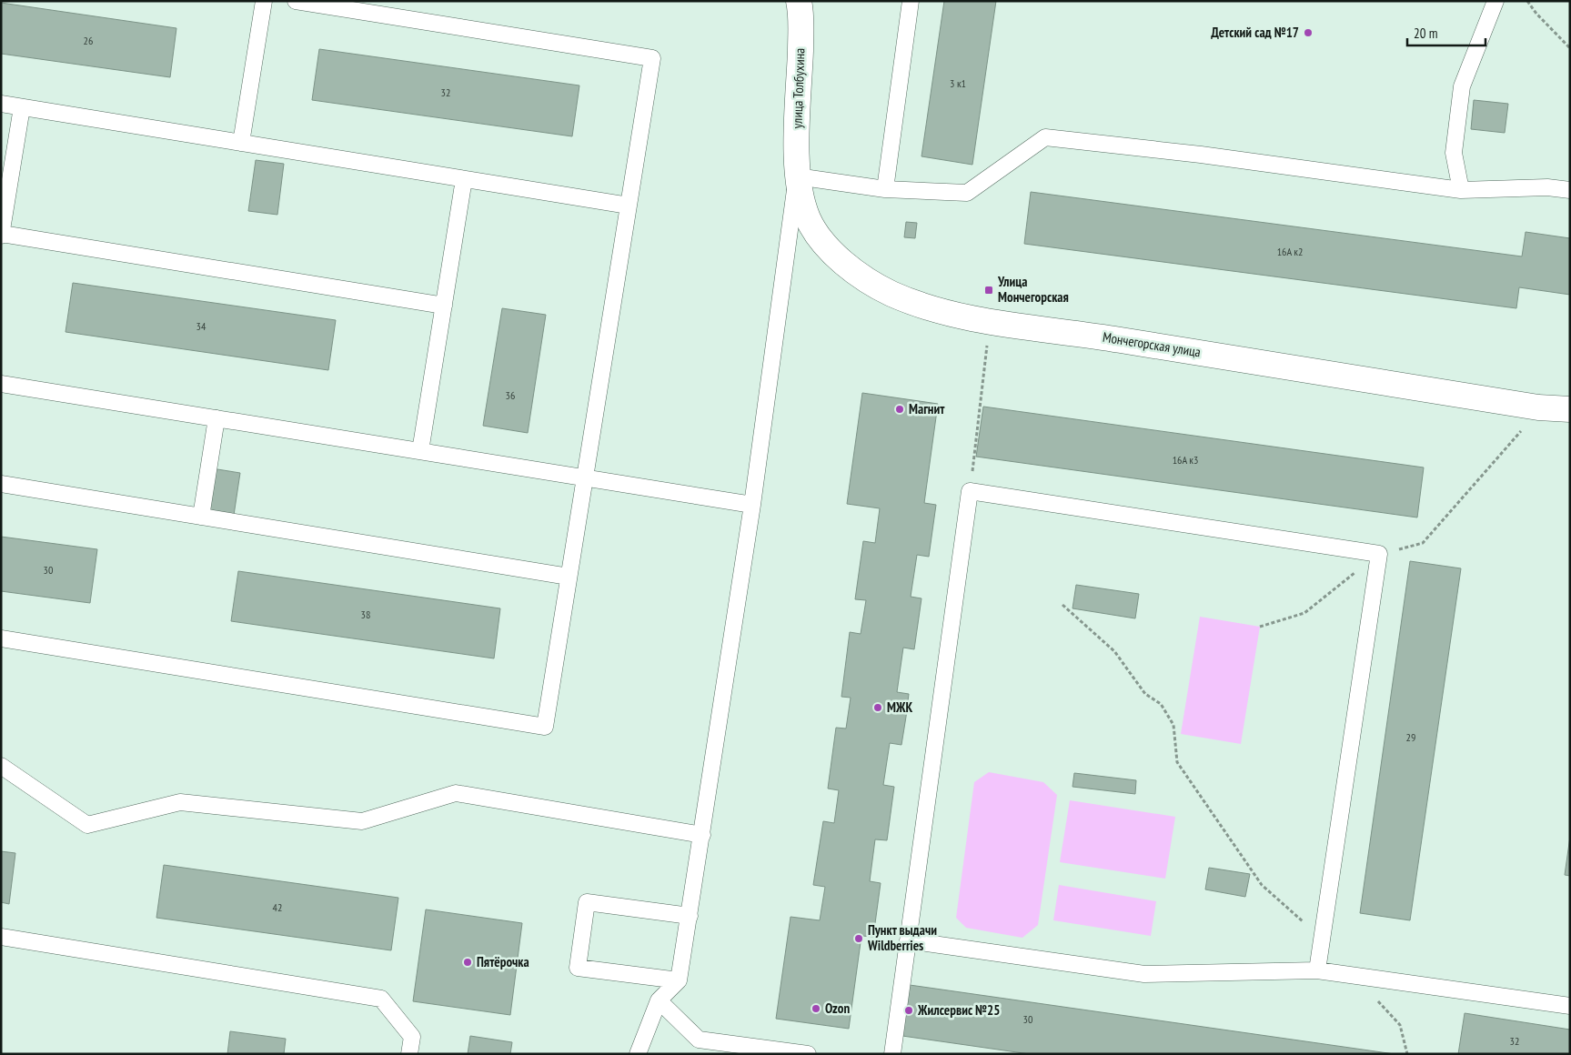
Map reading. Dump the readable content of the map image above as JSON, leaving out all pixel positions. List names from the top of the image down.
{
  "streets": {
    "street": ["улица Толбухина", "Мончегорская улица"]
  },
  "crossings": [
    ["улица Толбухина", "Мончегорская улица"]
  ],
  "places": {
    "other": [
      "Детский сад №17",
      "Магнит",
      "МЖК",
      "Пункт выдачи Wildberries",
      "Пятёрочка",
      "Ozon",
      "Жилсервис №25"
    ],
    "transit": ["Улица Мончегорская"]
  },
  "house_numbers": [
    "26",
    "3 к1",
    "32",
    "16А к2",
    "34",
    "36",
    "16А к3",
    "30",
    "38",
    "29",
    "42",
    "30",
    "32"
  ],
  "scale_bar": "20 m"
}
